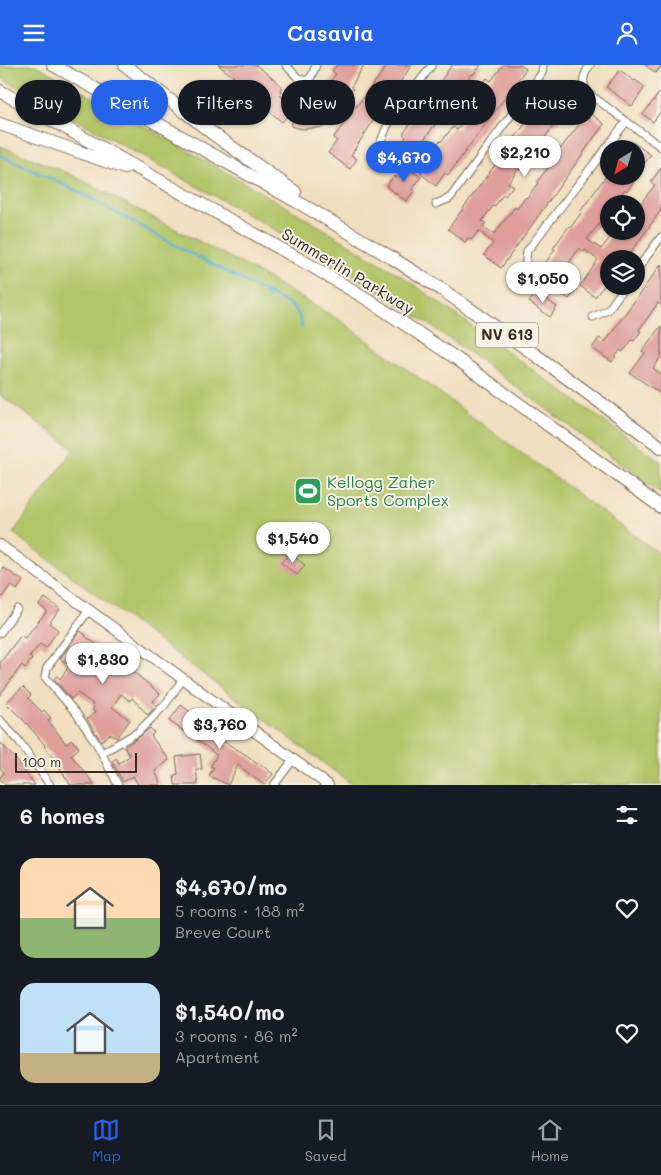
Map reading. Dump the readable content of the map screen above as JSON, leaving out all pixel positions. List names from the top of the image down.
{
  "streets": {
    "highway": ["Summerlin Parkway", "NV 613"]
  },
  "places": {
    "sports": ["Kellogg Zaher Sports Complex"]
  },
  "scale_bar": "100 m",
  "north": "bottom left",
  "page": {
    "header": "Casavia",
    "chip": [
      "Buy",
      "Rent",
      "Filters",
      "New",
      "Apartment",
      "House"
    ],
    "price": [
      "$2,210",
      "$4,670",
      "$1,050",
      "$1,540",
      "$1,830",
      "$3,760"
    ],
    "scale": "100 m",
    "heading": "6 homes",
    "list": [
      {
        "name": "$4,670/mo",
        "note": "5 rooms · 188 m² · Breve Court"
      },
      {
        "name": "$1,540/mo",
        "note": "3 rooms · 86 m² · Apartment"
      }
    ],
    "tabs": ["Map", "Saved", "Home"]
  }
}
